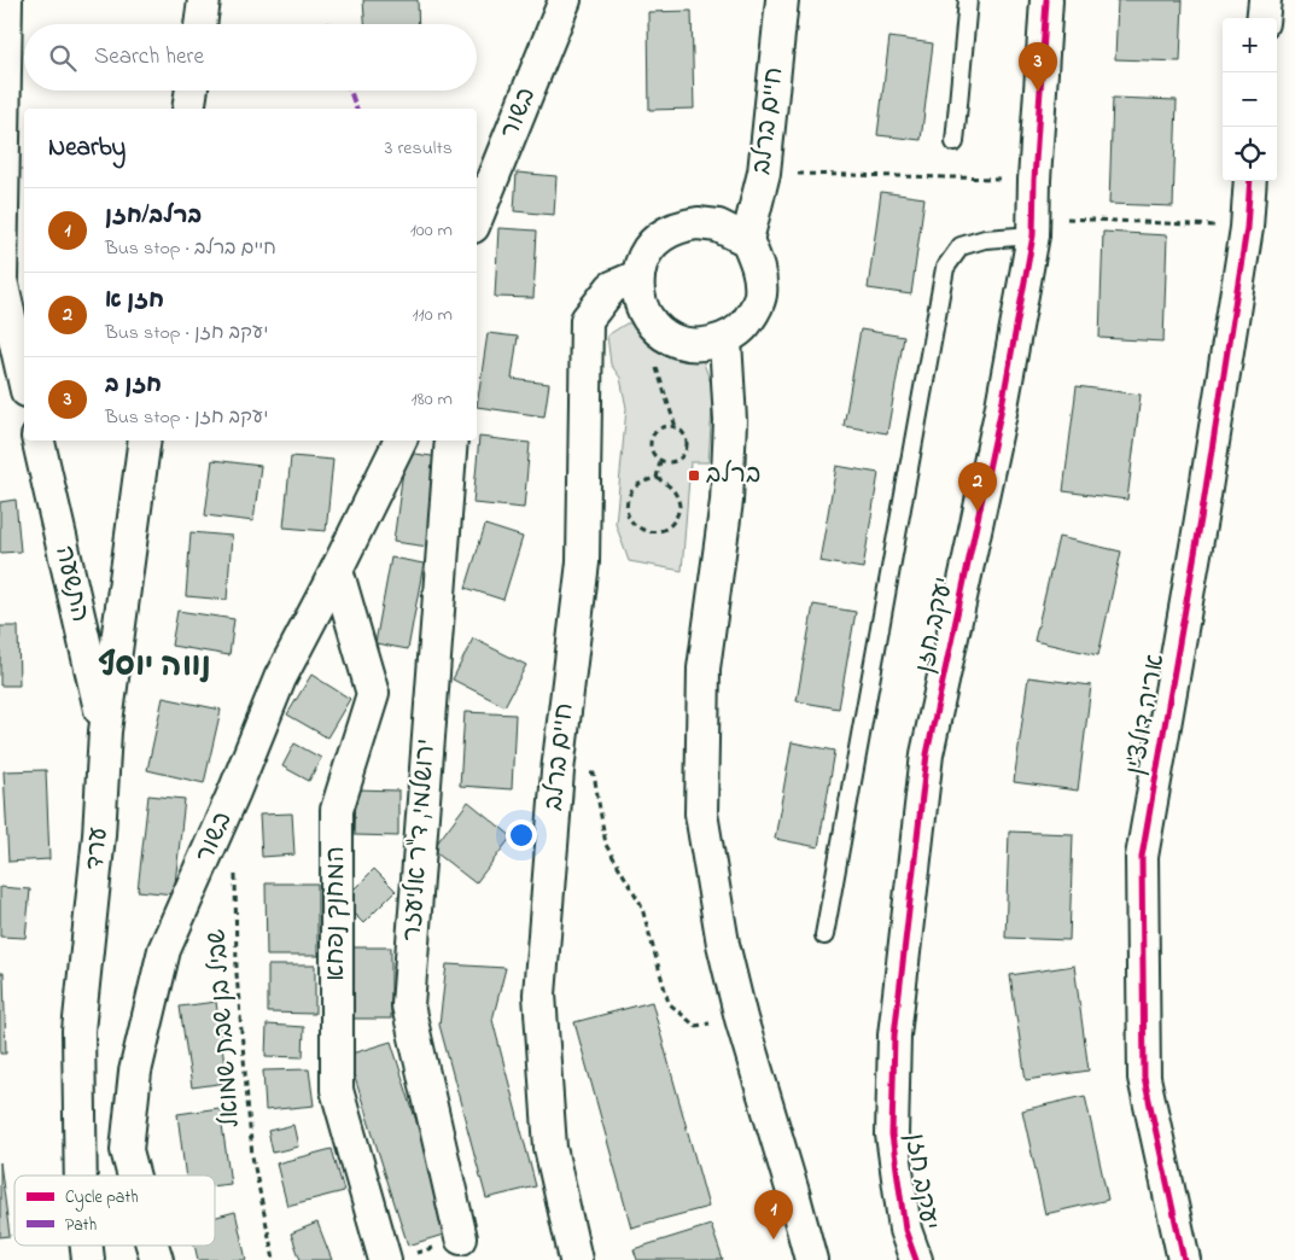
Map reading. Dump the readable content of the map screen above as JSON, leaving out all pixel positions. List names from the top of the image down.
{
  "streets": {
    "street": [
      "בשור",
      "חיים ברלב",
      "התשעה",
      "יעקב חזן",
      "אריה דולצ'ין",
      "ירושלמי, ד\"ר אליעזר",
      "ערד",
      "המחנך נפחא"
    ],
    "path": ["שביל בן שבת שמואל"]
  },
  "crossings": [
    ["בשור", "המחנך נפחא"],
    ["התשעה", "ערד"]
  ],
  "districts": ["נווה יוסף"],
  "places": {
    "transit": ["ברלב"]
  },
  "legend": ["Cycle path", "Path"],
  "page": {
    "map_buttons": ["+", "−"],
    "search": "Search here",
    "pins": ["3", "2", "1"],
    "heading": ["Nearby", "3 results"],
    "list": [
      {
        "mark": "1",
        "name": "ברלב/חזן",
        "note": "Bus stop · חיים ברלב",
        "value": "100 m"
      },
      {
        "mark": "2",
        "name": "חזן א",
        "note": "Bus stop · יעקב חזן",
        "value": "110 m"
      },
      {
        "mark": "3",
        "name": "חזן ב",
        "note": "Bus stop · יעקב חזן",
        "value": "180 m"
      }
    ]
  }
}
